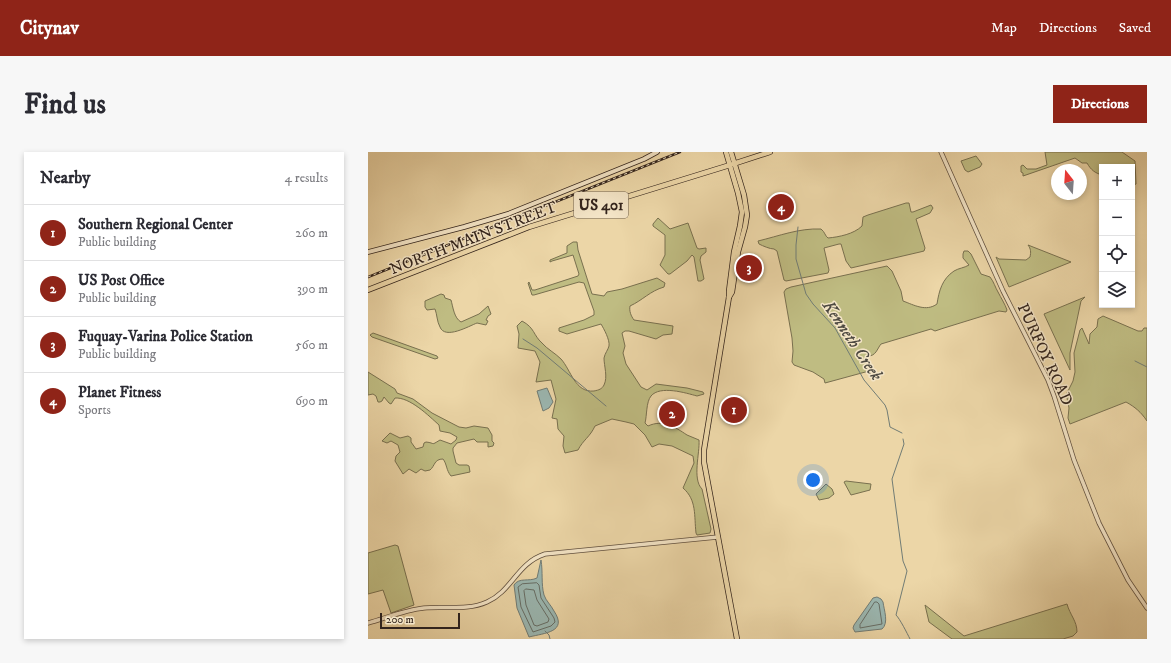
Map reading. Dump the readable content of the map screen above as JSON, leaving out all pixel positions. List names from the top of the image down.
{
  "streets": {
    "main road": ["US 401", "NORTH MAIN STREET"],
    "street": ["PURFOY ROAD"]
  },
  "water": ["Kenneth Creek"],
  "scale_bar": "200 m",
  "north": "top",
  "page": {
    "header": "Citynav",
    "nav": ["Map", "Directions", "Saved"],
    "buttons": "Directions",
    "title": "Find us",
    "heading": ["Nearby", "4 results"],
    "map_buttons": ["+", "−"],
    "pins": [
      "4",
      "3",
      "1",
      "2"
    ],
    "list": [
      {
        "mark": "1",
        "name": "Southern Regional Center",
        "note": "Public building",
        "value": "260 m"
      },
      {
        "mark": "2",
        "name": "US Post Office",
        "note": "Public building",
        "value": "390 m"
      },
      {
        "mark": "3",
        "name": "Fuquay-Varina Police Station",
        "note": "Public building",
        "value": "560 m"
      },
      {
        "mark": "4",
        "name": "Planet Fitness",
        "note": "Sports",
        "value": "690 m"
      }
    ],
    "scale": "200 m"
  }
}
